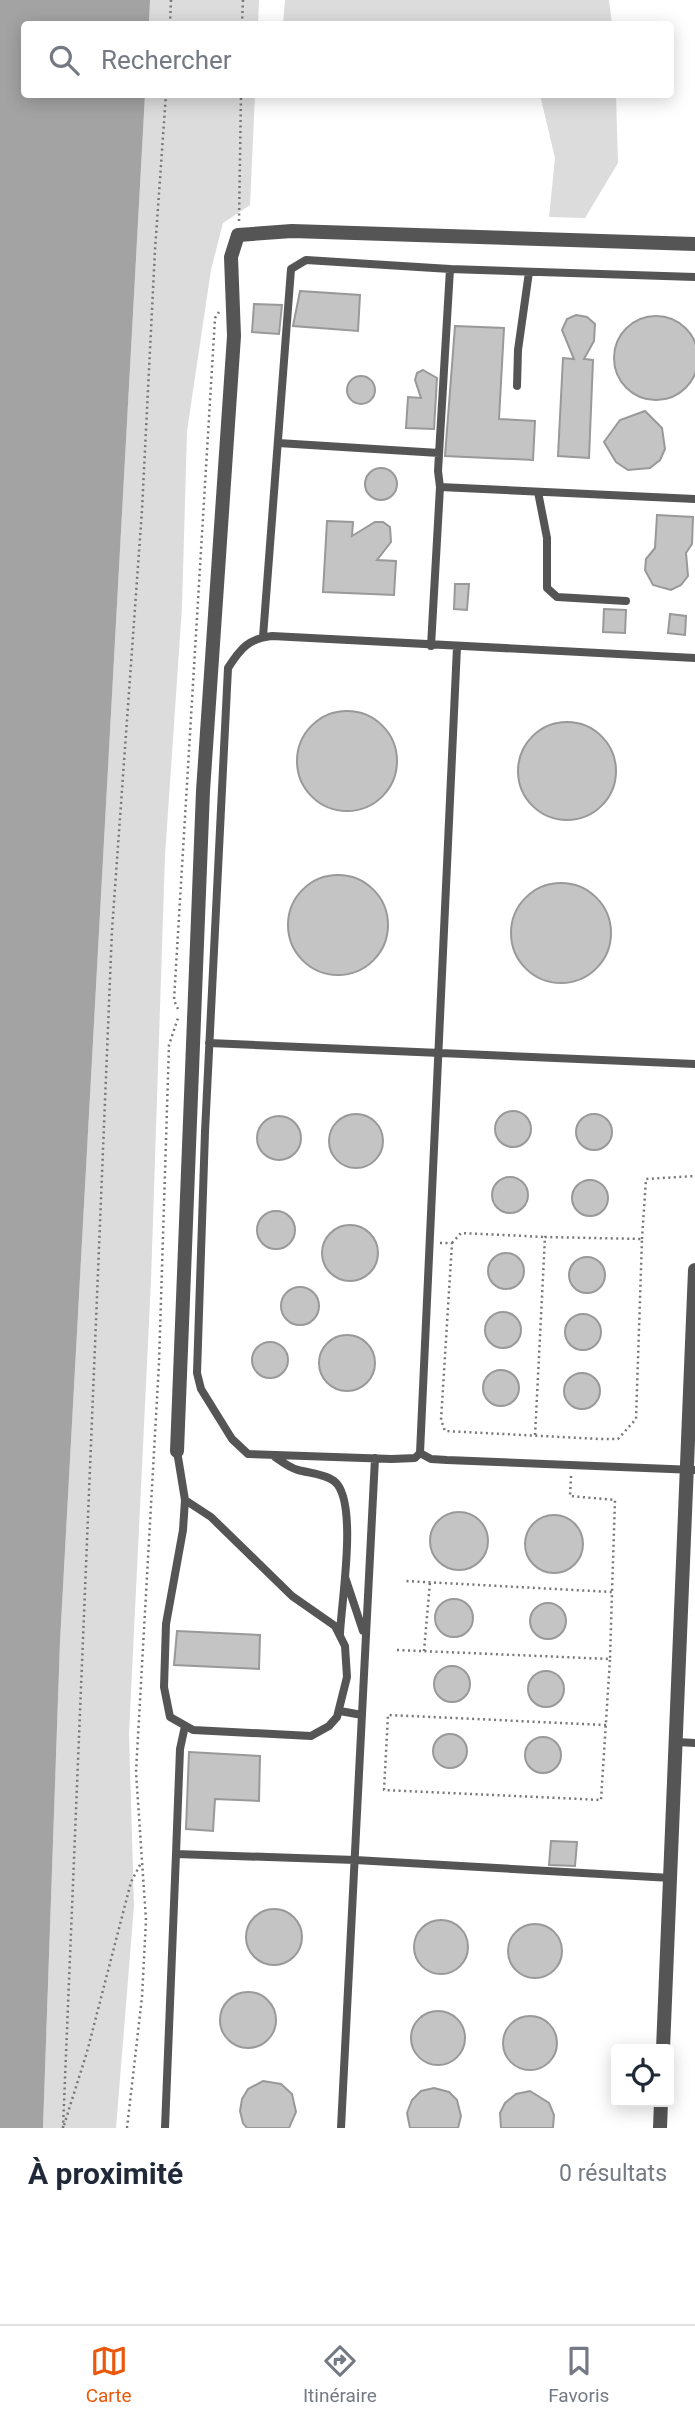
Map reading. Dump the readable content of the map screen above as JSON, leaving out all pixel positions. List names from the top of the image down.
{
  "page": {
    "search": "Rechercher",
    "heading": ["À proximité", "0 résultats"],
    "nav": ["Carte", "Itinéraire", "Favoris"]
  }
}
